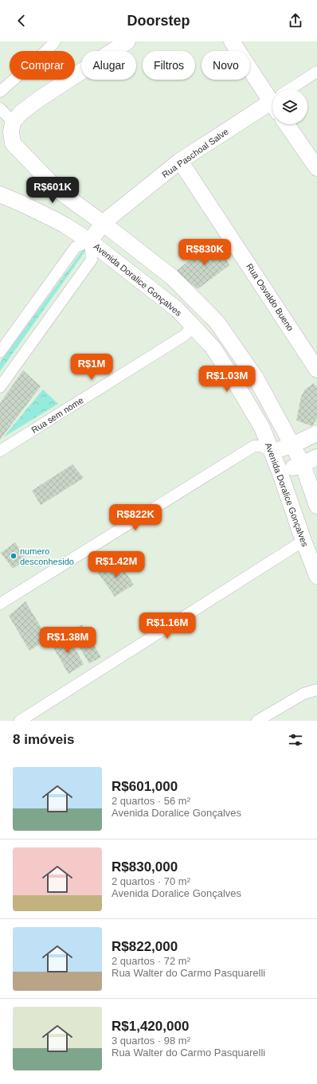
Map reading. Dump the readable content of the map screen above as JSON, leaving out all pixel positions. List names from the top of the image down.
{
  "streets": {
    "street": [
      "Rua Paschoal Salve",
      "Avenida Doralice Gonçalves",
      "Rua Osvaldo Bueno",
      "Rua sem nome"
    ]
  },
  "crossings": [
    ["Rua Paschoal Salve", "Avenida Doralice Gonçalves"],
    ["Rua Paschoal Salve", "Rua Osvaldo Bueno"],
    ["Avenida Doralice Gonçalves", "Rua sem nome"]
  ],
  "places": ["numero desconhesido"],
  "page": {
    "header": "Doorstep",
    "chip": [
      "Comprar",
      "Alugar",
      "Filtros",
      "Novo"
    ],
    "price": [
      "R$601K",
      "R$830K",
      "R$1M",
      "R$1.03M",
      "R$822K",
      "R$1.42M",
      "R$1.16M",
      "R$1.38M"
    ],
    "heading": "8 imóveis",
    "list": [
      {
        "name": "R$601,000",
        "note": "2 quartos · 56 m² · Avenida Doralice Gonçalves"
      },
      {
        "name": "R$830,000",
        "note": "2 quartos · 70 m² · Avenida Doralice Gonçalves"
      },
      {
        "name": "R$822,000",
        "note": "2 quartos · 72 m² · Rua Walter do Carmo Pasquarelli"
      },
      {
        "name": "R$1,420,000",
        "note": "3 quartos · 98 m² · Rua Walter do Carmo Pasquarelli"
      }
    ]
  }
}
